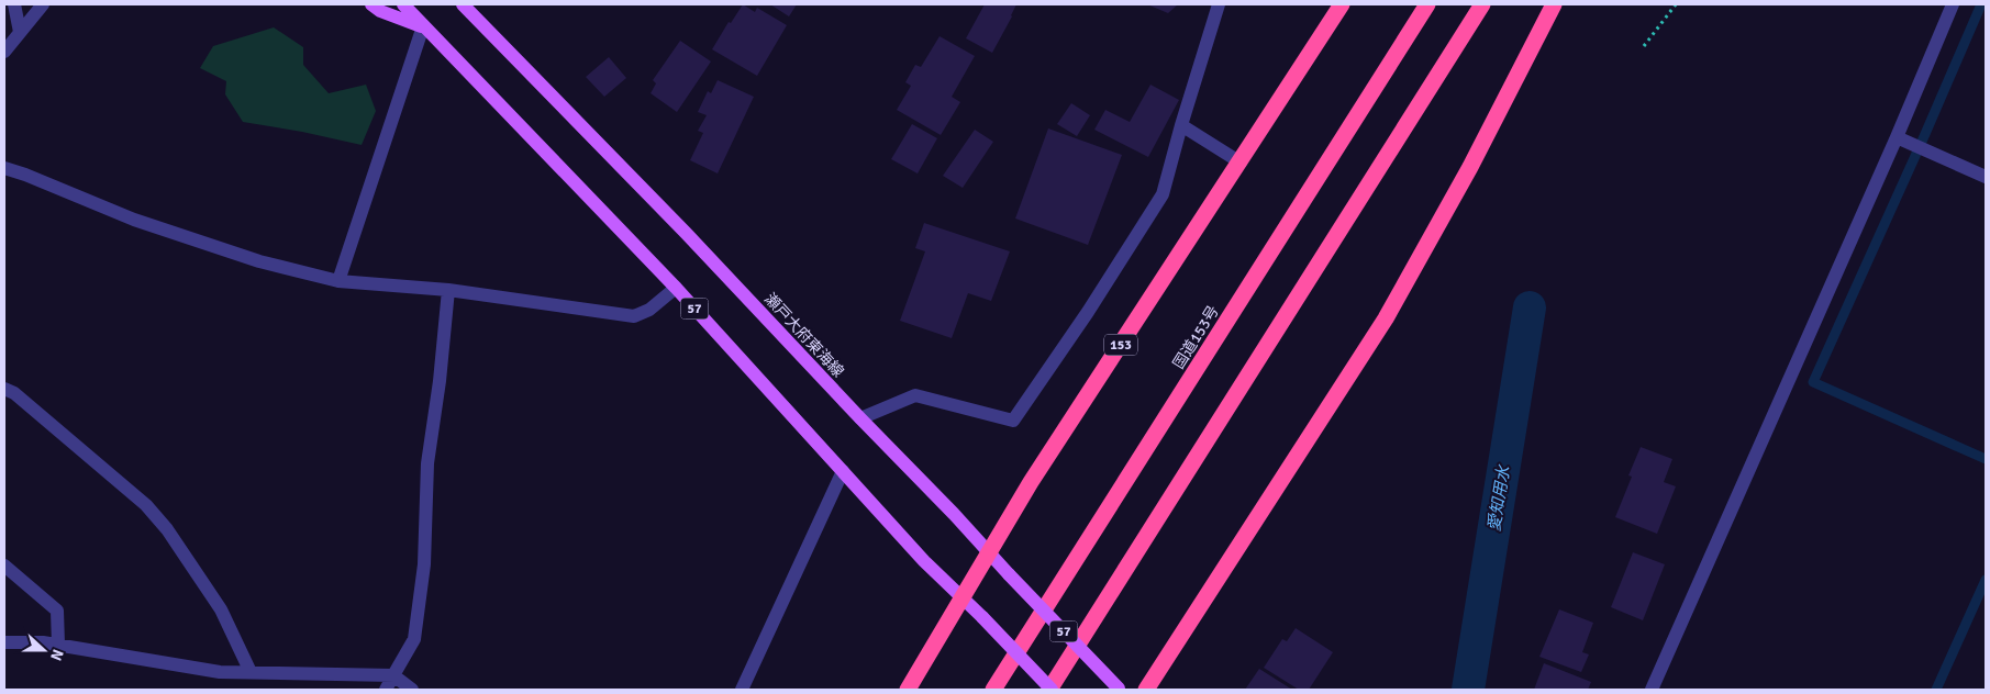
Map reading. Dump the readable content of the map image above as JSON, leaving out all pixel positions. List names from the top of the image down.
{
  "streets": {
    "highway": ["国道153号", "153"],
    "main road": ["57", "瀬戸大府東海線"]
  },
  "crossings": [
    ["57", "瀬戸大府東海線"],
    ["57", "153"],
    ["瀬戸大府東海線", "153"]
  ],
  "water": ["愛知用水"],
  "north": "right"
}
